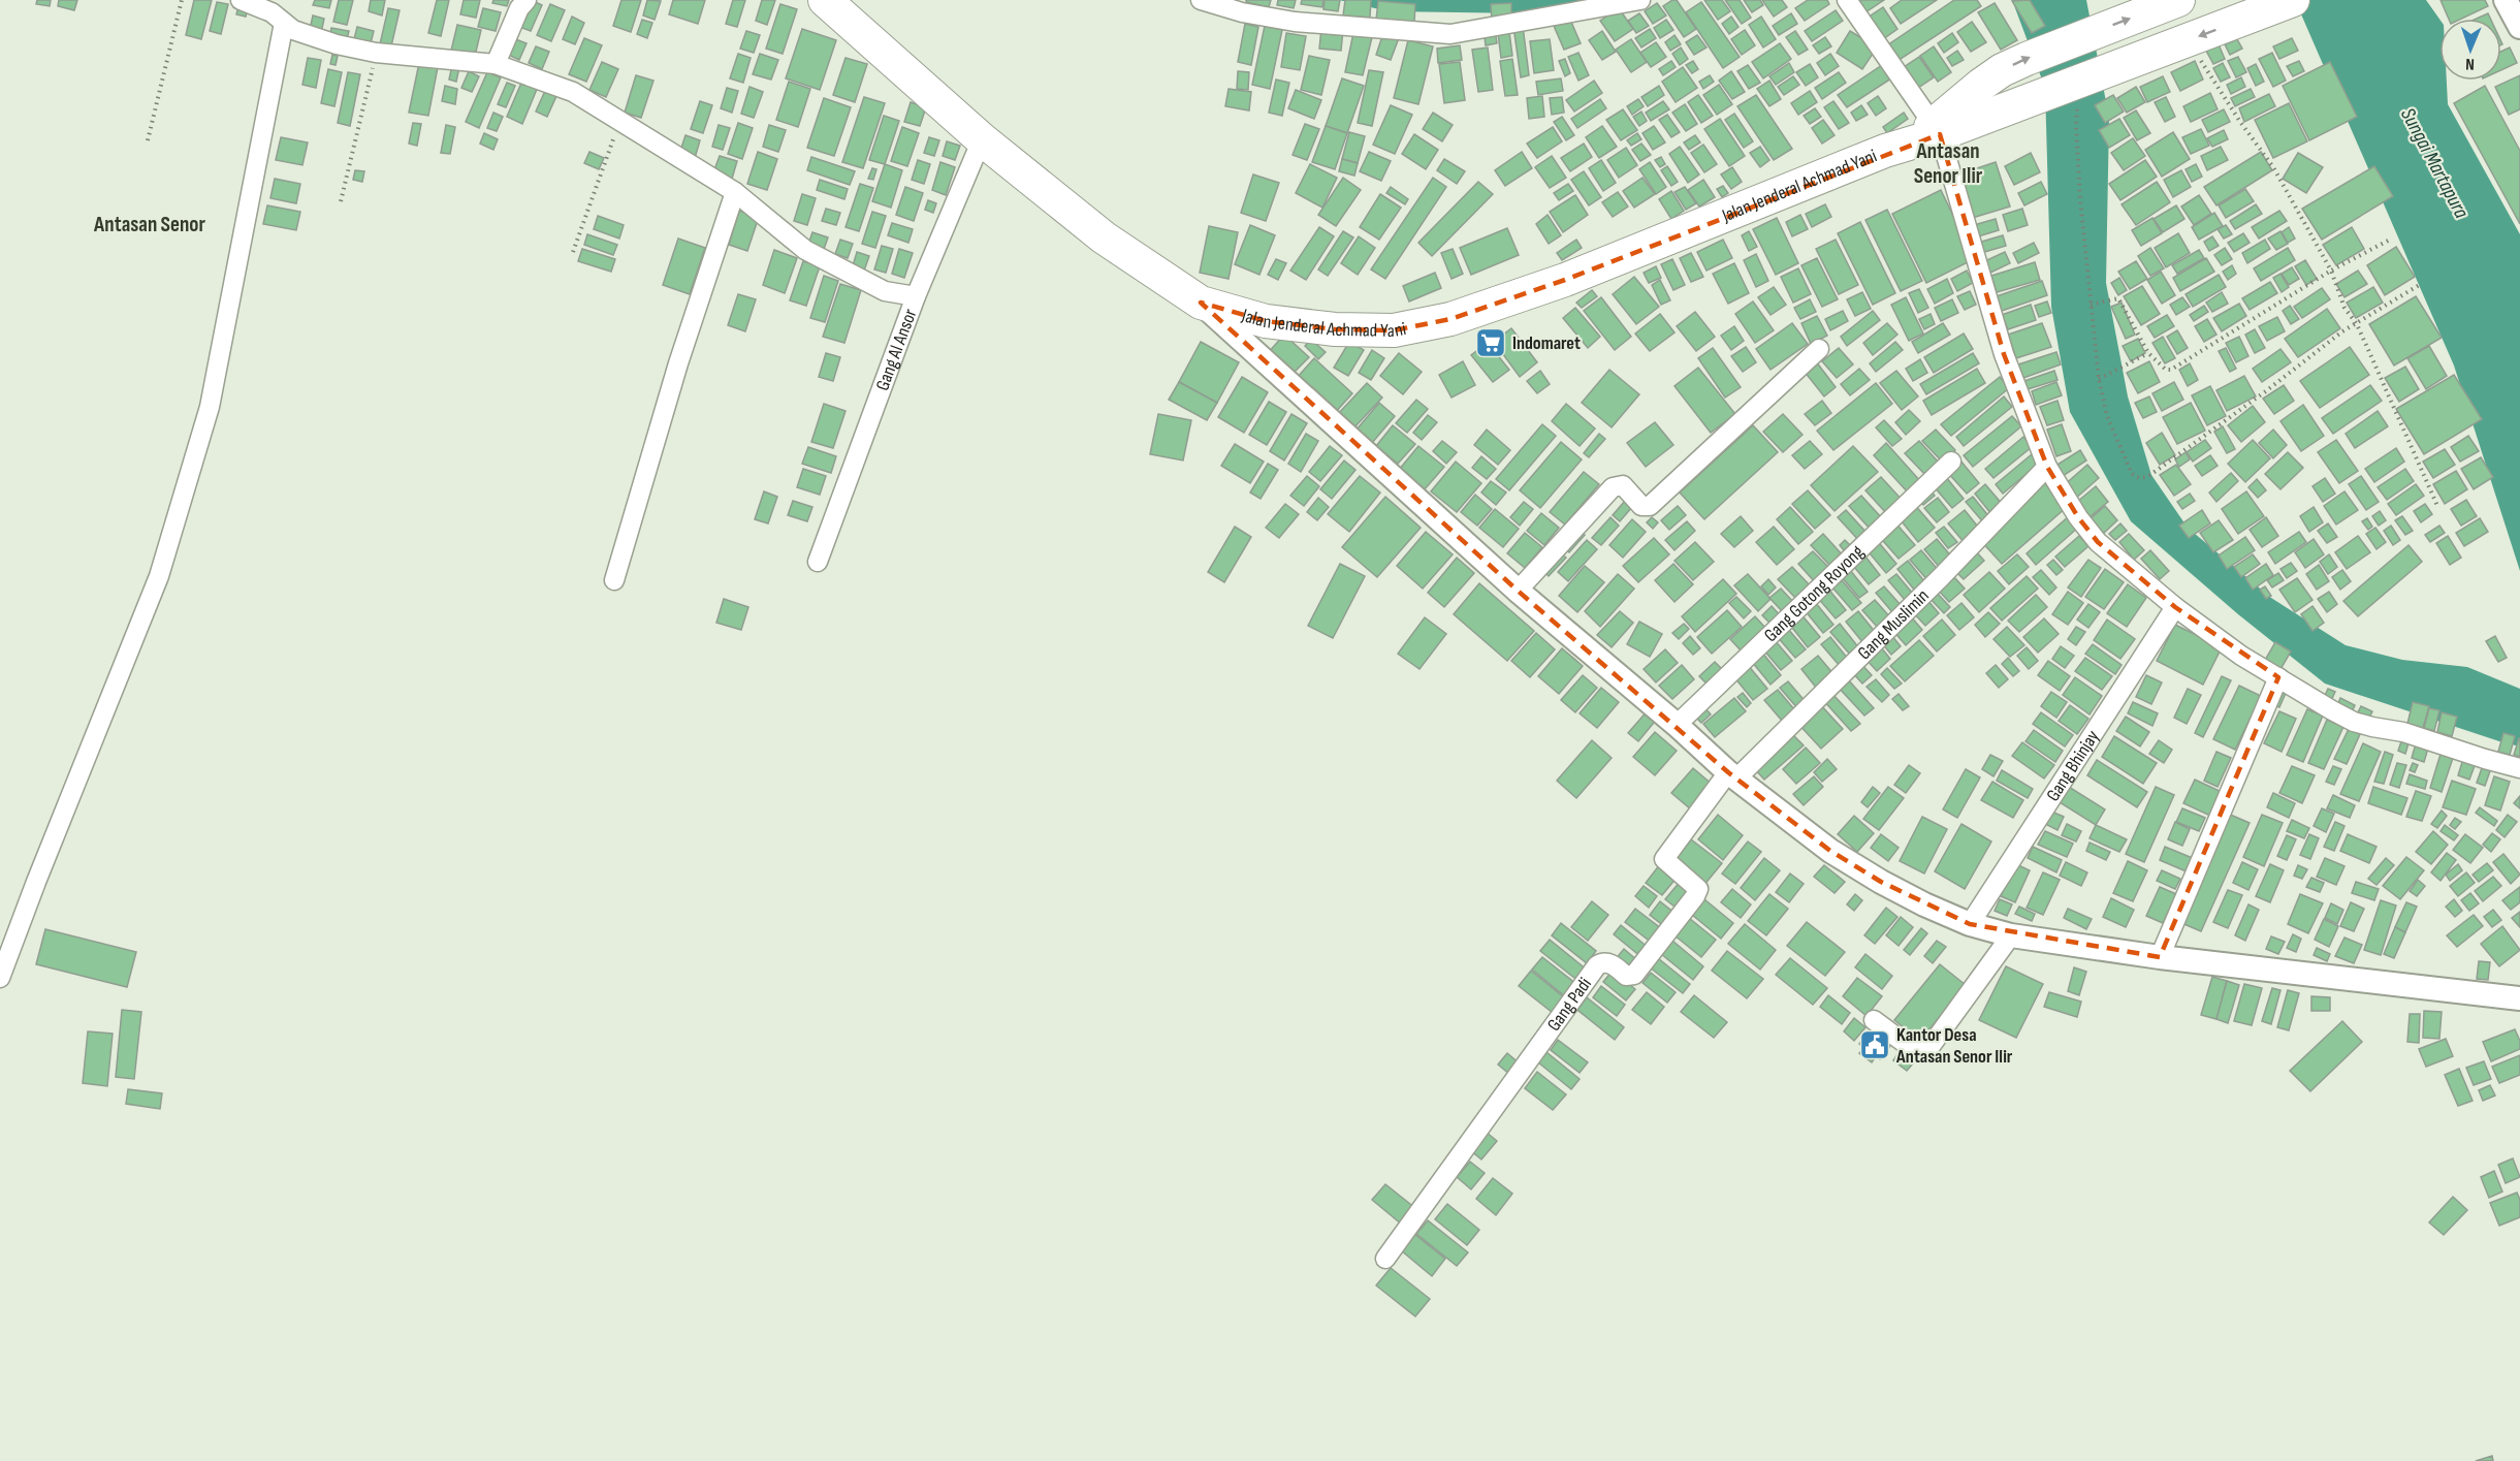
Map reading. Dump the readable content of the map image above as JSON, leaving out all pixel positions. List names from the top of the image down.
{
  "streets": {
    "highway": ["Jalan Jenderal Achmad Yani"],
    "street": [
      "Gang Al Ansor",
      "Gang Gotong Royong",
      "Gang Muslimin",
      "Gang Bhinjay",
      "Gang Padi"
    ]
  },
  "crossings": [
    ["Jalan Jenderal Achmad Yani", "Gang Al Ansor"],
    ["Gang Muslimin", "Gang Padi"]
  ],
  "districts": ["Antasan Senor Ilir", "Antasan Senor"],
  "water": ["Sungai Martapura"],
  "places": {
    "supermarket": ["Indomaret"],
    "public building": ["Kantor Desa Antasan Senor Ilir"]
  },
  "north": "bottom"
}
